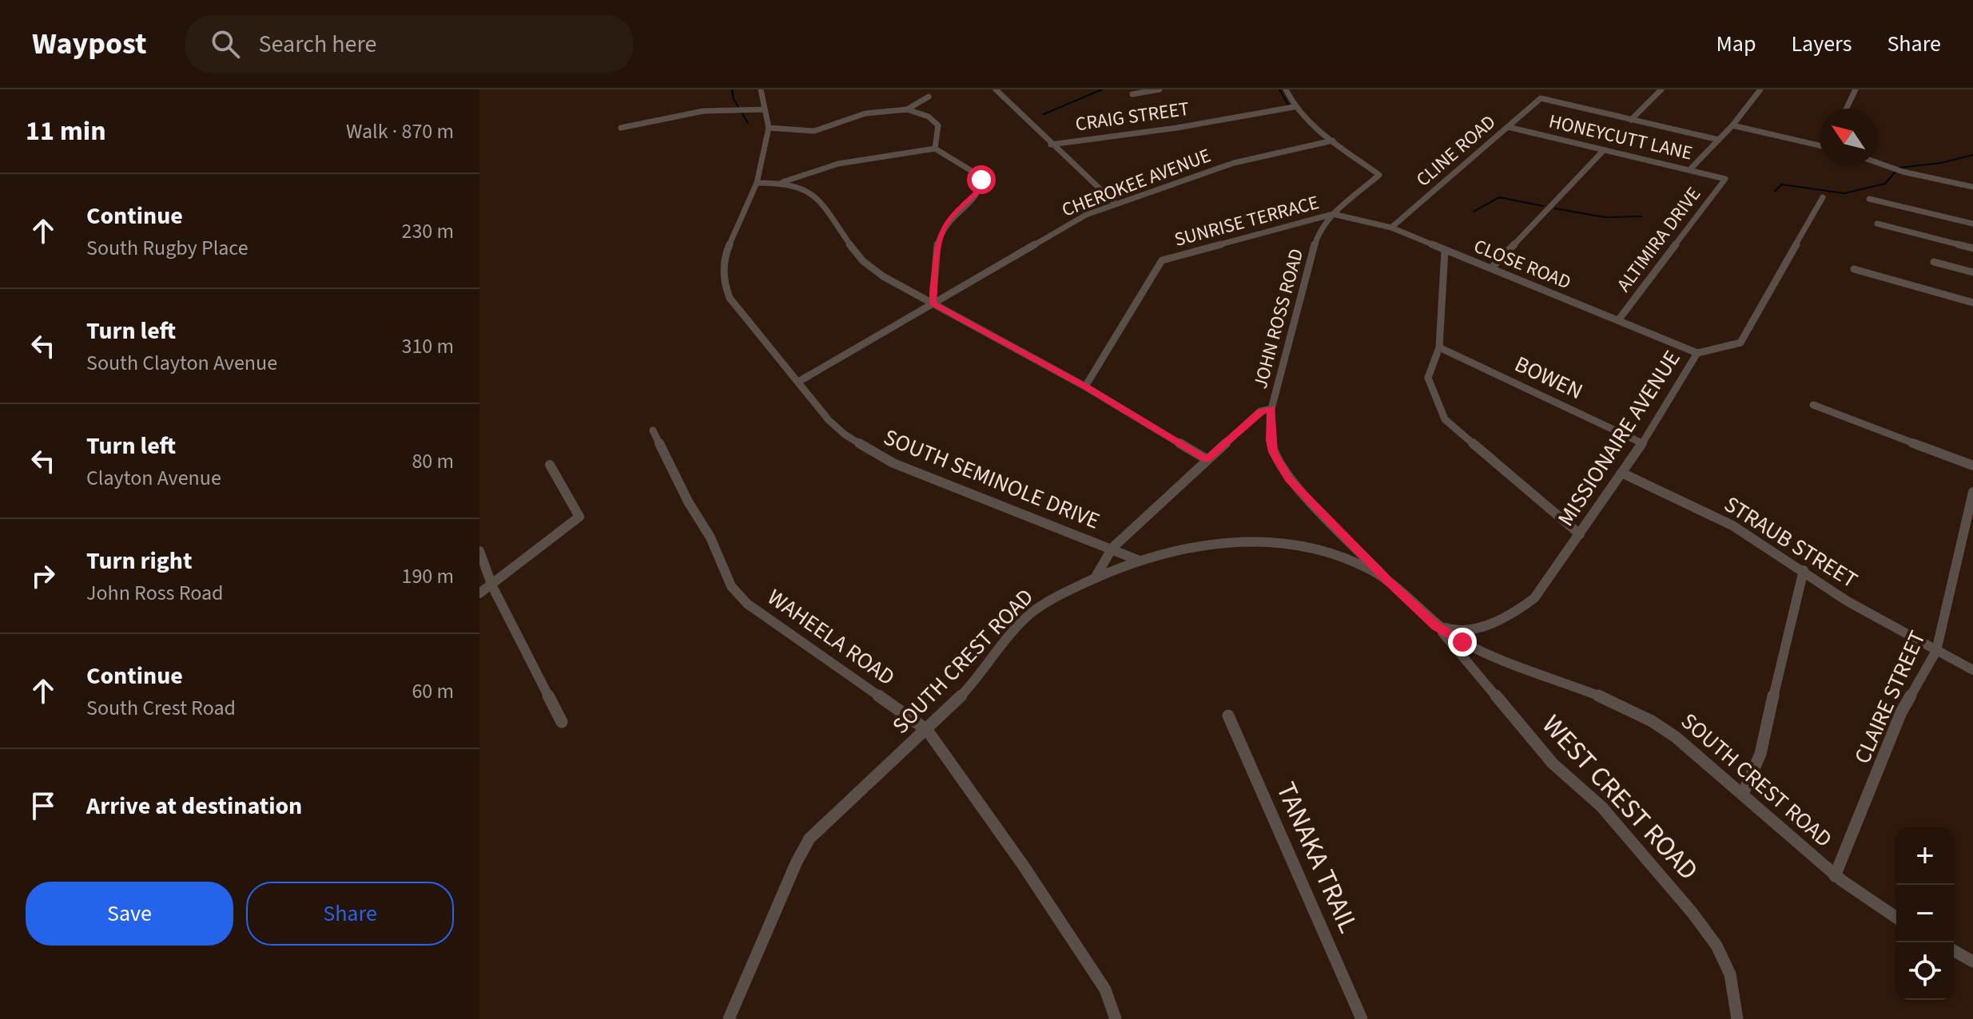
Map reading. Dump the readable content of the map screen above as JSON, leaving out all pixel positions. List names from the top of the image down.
{
  "streets": {
    "street": [
      "CRAIG STREET",
      "HONEYCUTT LANE",
      "CLINE ROAD",
      "CHEROKEE AVENUE",
      "SUNRISE TERRACE",
      "ALTIMIRA DRIVE",
      "CLOSE ROAD",
      "JOHN ROSS ROAD",
      "BOWEN",
      "MISSIONAIRE AVENUE",
      "SOUTH SEMINOLE DRIVE",
      "STRAUB STREET",
      "WAHEELA ROAD",
      "SOUTH CREST ROAD",
      "CLAIRE STREET",
      "WEST CREST ROAD",
      "TANAKA TRAIL"
    ]
  },
  "crossings": [
    ["CRAIG STREET", "JOHN ROSS ROAD"],
    ["HONEYCUTT LANE", "CLINE ROAD"],
    ["HONEYCUTT LANE", "ALTIMIRA DRIVE"],
    ["CLINE ROAD", "CLOSE ROAD"],
    ["CHEROKEE AVENUE", "JOHN ROSS ROAD"],
    ["CHEROKEE AVENUE", "SOUTH SEMINOLE DRIVE"],
    ["SUNRISE TERRACE", "CLOSE ROAD"],
    ["SUNRISE TERRACE", "JOHN ROSS ROAD"],
    ["ALTIMIRA DRIVE", "CLOSE ROAD"],
    ["CLOSE ROAD", "JOHN ROSS ROAD"],
    ["CLOSE ROAD", "MISSIONAIRE AVENUE"],
    ["JOHN ROSS ROAD", "SOUTH CREST ROAD"],
    ["BOWEN", "MISSIONAIRE AVENUE"],
    ["MISSIONAIRE AVENUE", "STRAUB STREET"],
    ["MISSIONAIRE AVENUE", "SOUTH CREST ROAD"],
    ["MISSIONAIRE AVENUE", "WEST CREST ROAD"],
    ["SOUTH SEMINOLE DRIVE", "SOUTH CREST ROAD"],
    ["STRAUB STREET", "CLAIRE STREET"],
    ["WAHEELA ROAD", "SOUTH CREST ROAD"],
    ["SOUTH CREST ROAD", "CLAIRE STREET"],
    ["SOUTH CREST ROAD", "WEST CREST ROAD"]
  ],
  "north": "top left",
  "page": {
    "header": "Waypost",
    "search": "Search here",
    "nav": ["Map", "Layers", "Share"],
    "heading": ["11 min", "Walk · 870 m"],
    "list": [
      ["Continue", "South Rugby Place", "230 m"],
      ["Turn left", "South Clayton Avenue", "310 m"],
      ["Turn left", "Clayton Avenue", "80 m"],
      ["Turn right", "John Ross Road", "190 m"],
      ["Continue", "South Crest Road", "60 m"],
      "Arrive at destination"
    ],
    "map_buttons": ["+", "−"],
    "buttons": ["Save", "Share"]
  }
}
